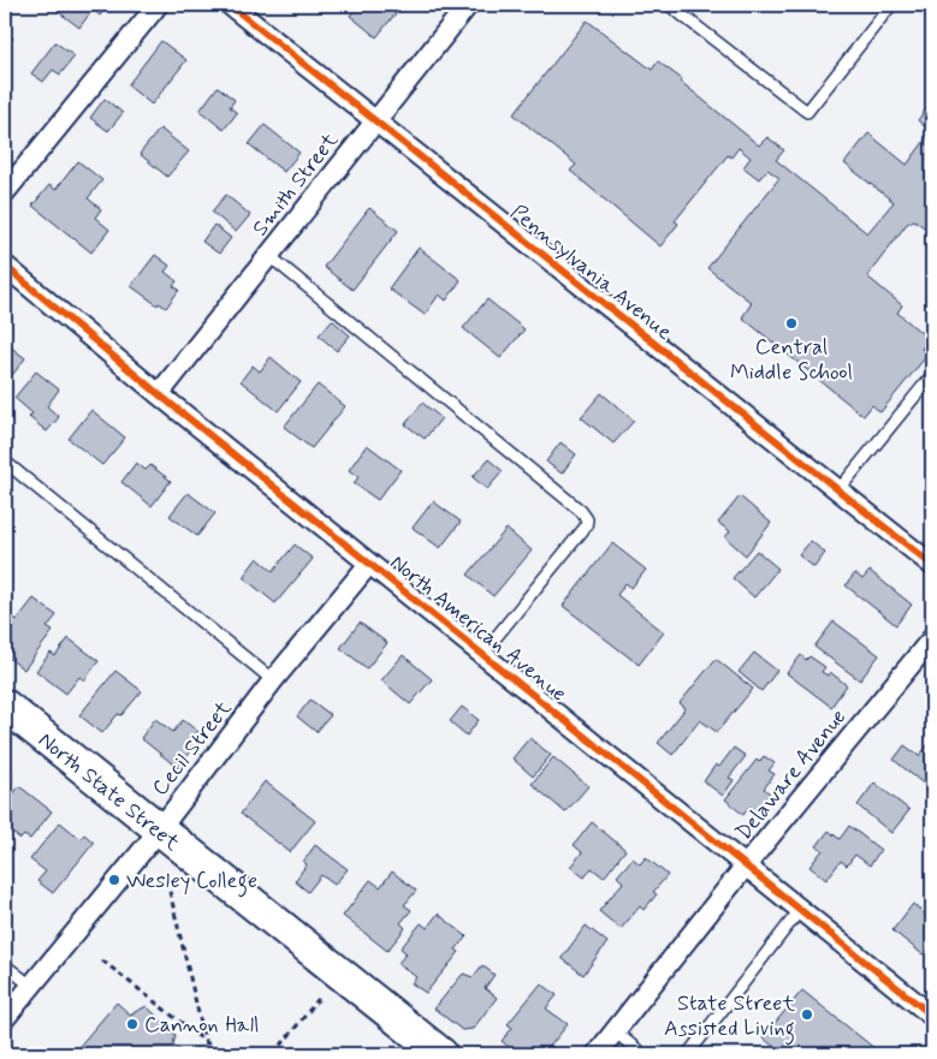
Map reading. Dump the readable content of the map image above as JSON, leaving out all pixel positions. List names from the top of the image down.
{
  "streets": {
    "main road": ["North State Street"],
    "street": [
      "Smith Street",
      "Pennsylvania Avenue",
      "North American Avenue",
      "Cecil Street",
      "Delaware Avenue"
    ]
  },
  "crossings": [
    ["Smith Street", "Pennsylvania Avenue"],
    ["Smith Street", "North American Avenue"],
    ["North American Avenue", "Cecil Street"],
    ["North American Avenue", "Delaware Avenue"],
    ["Cecil Street", "North State Street"]
  ],
  "places": [
    "Central Middle School",
    "Wesley College",
    "State Street Assisted Living",
    "Cannon Hall"
  ]
}
